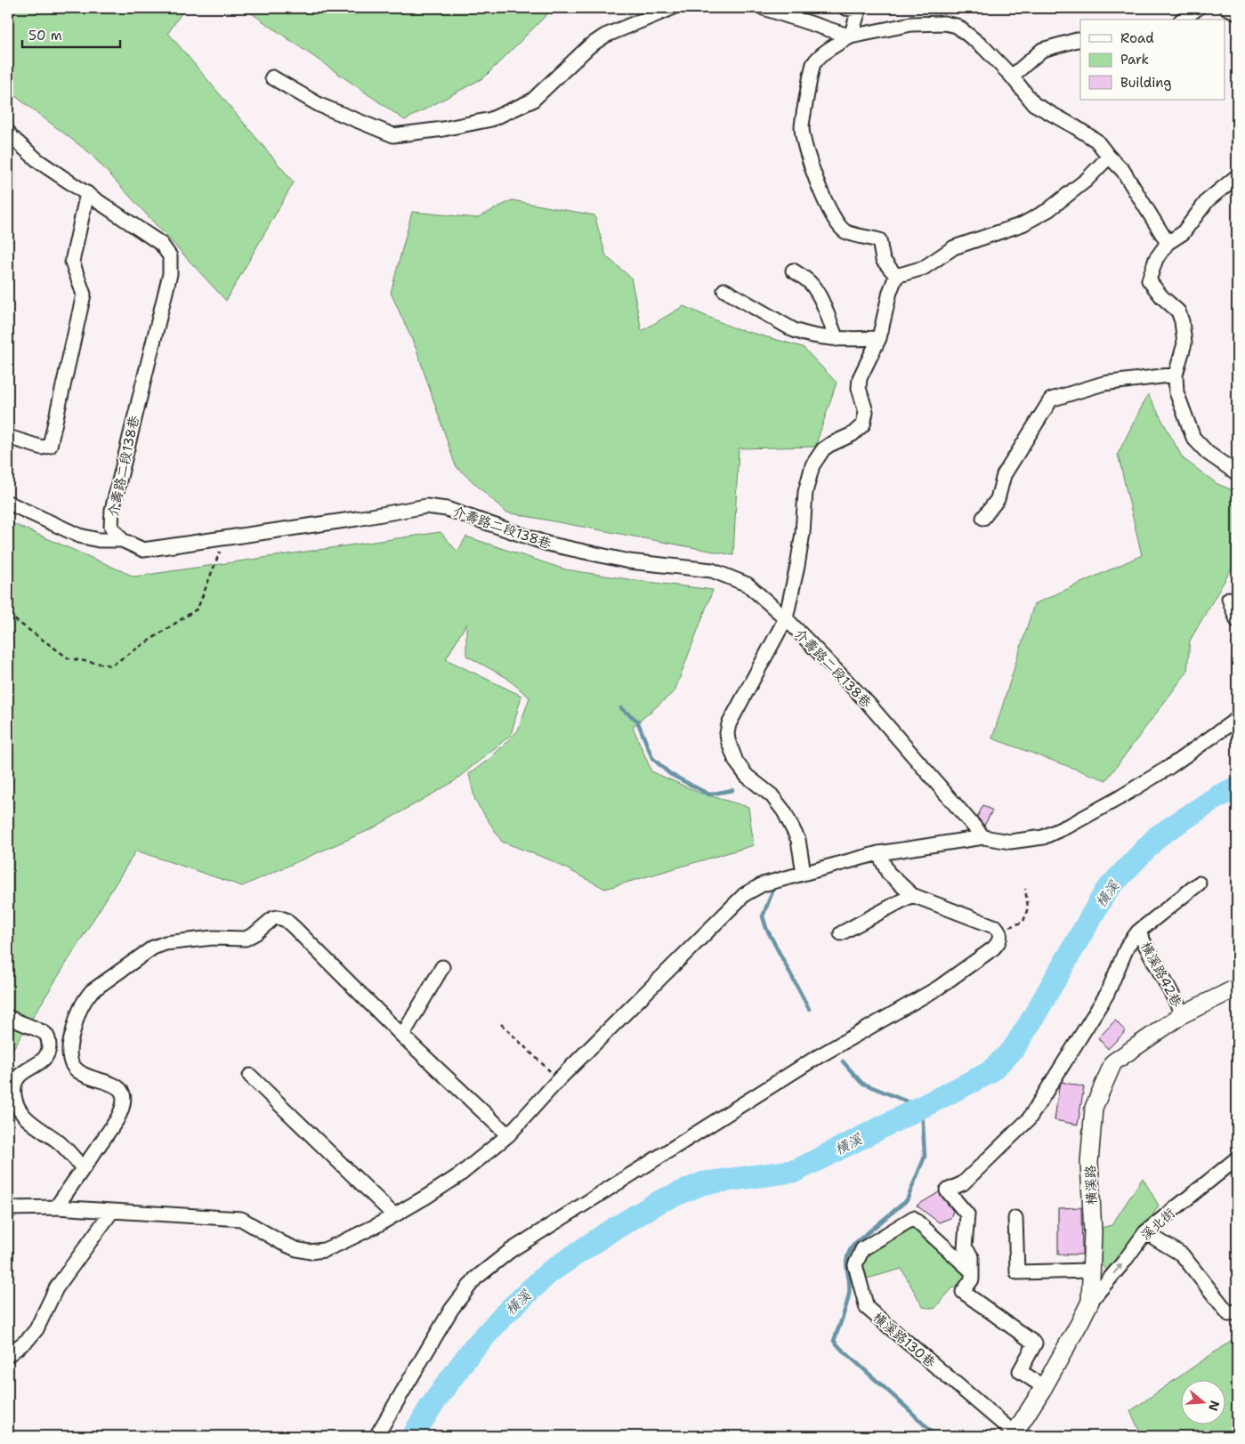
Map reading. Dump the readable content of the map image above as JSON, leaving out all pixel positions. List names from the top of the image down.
{
  "streets": {
    "main road": ["橫溪路"],
    "street": [
      "介壽路二段138巷",
      "橫溪路42巷",
      "溪北街",
      "橫溪路130巷"
    ]
  },
  "crossings": [
    ["橫溪路42巷", "橫溪路"],
    ["橫溪路", "溪北街"],
    ["橫溪路", "橫溪路130巷"]
  ],
  "one_way": ["溪北街"],
  "water": ["橫溪"],
  "legend": ["Road", "Park", "Building"],
  "scale_bar": "50 m",
  "north": "right"
}
